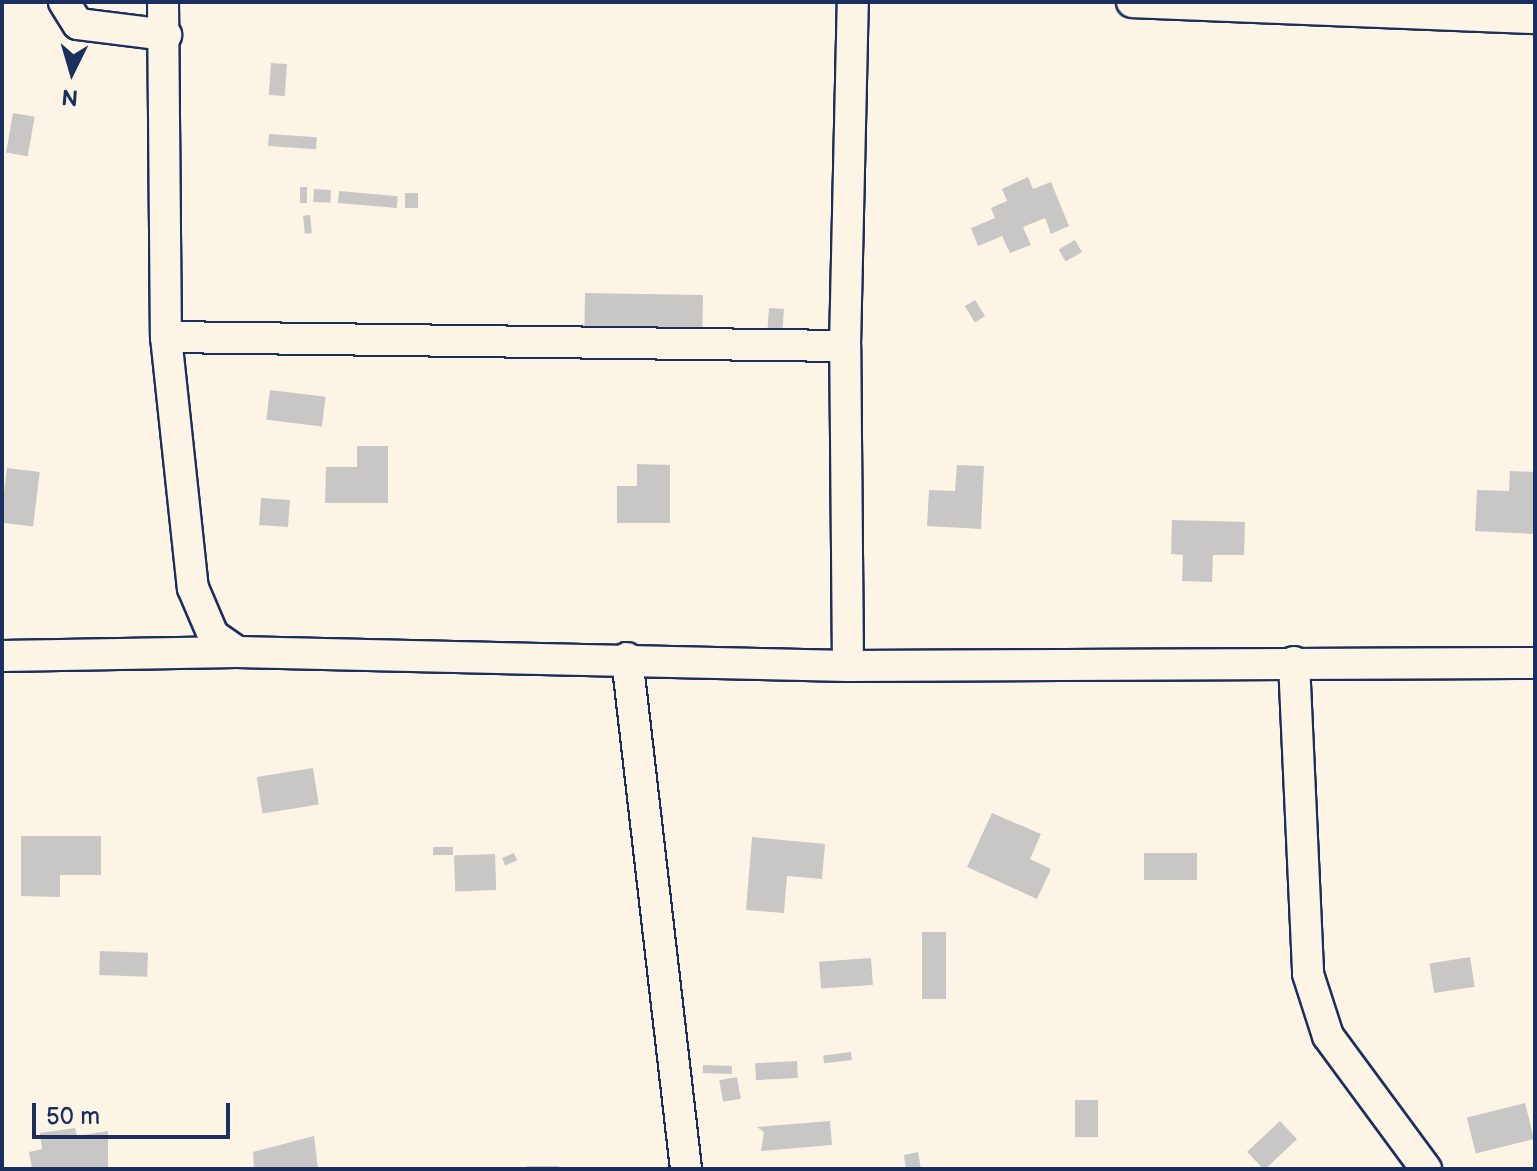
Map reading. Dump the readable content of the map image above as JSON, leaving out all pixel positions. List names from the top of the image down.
{
  "scale_bar": "50 m",
  "north": "bottom"
}
